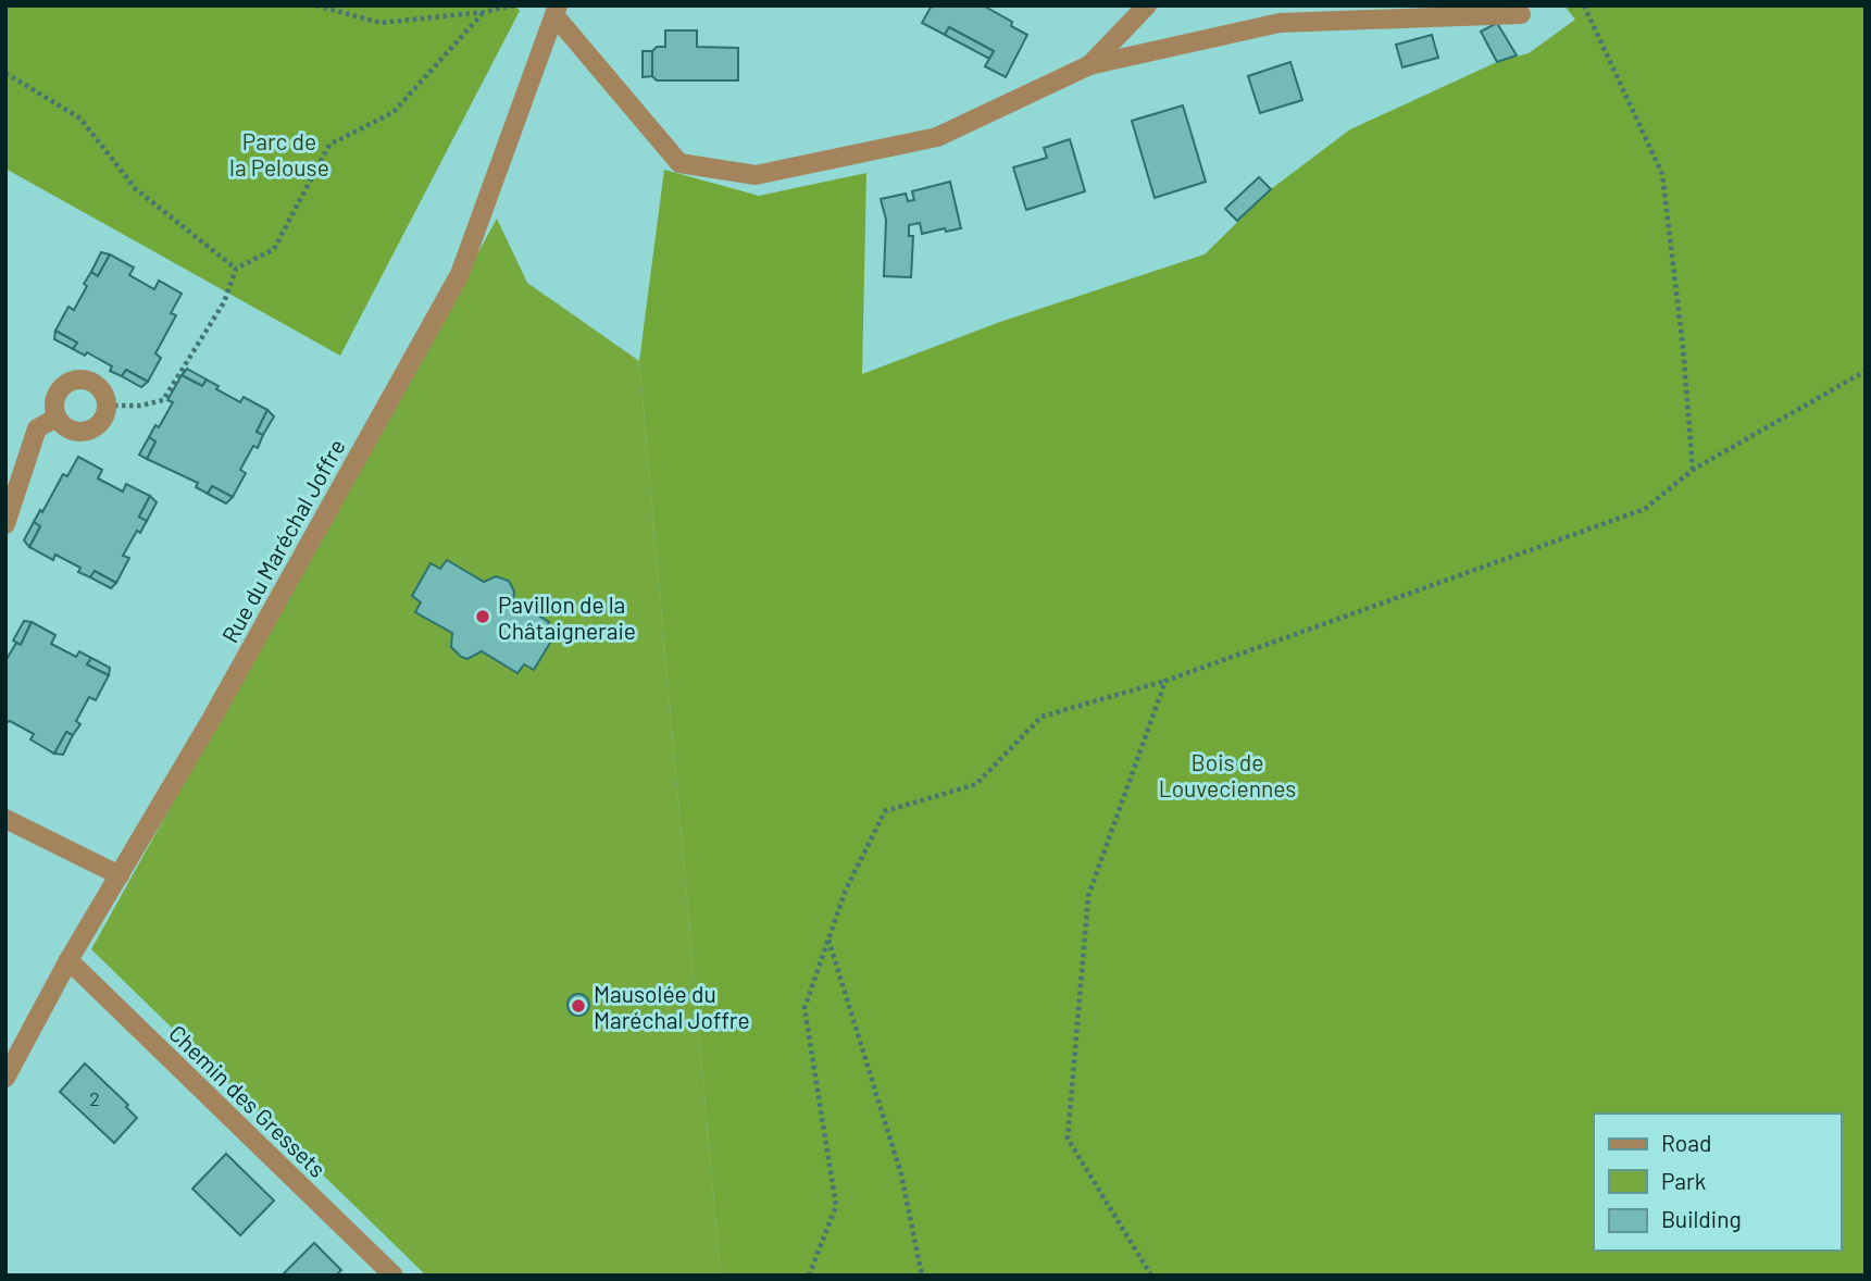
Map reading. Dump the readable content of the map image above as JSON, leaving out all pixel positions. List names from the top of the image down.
{
  "streets": {
    "street": ["Rue du Maréchal Joffre", "Chemin des Gressets"]
  },
  "crossings": [
    ["Rue du Maréchal Joffre", "Chemin des Gressets"]
  ],
  "parks": ["Parc de la Pelouse", "Bois de Louveciennes"],
  "places": ["Pavillon de la Châtaigneraie", "Mausolée du Maréchal Joffre"],
  "house_numbers": ["2"],
  "legend": ["Road", "Park", "Building"]
}
